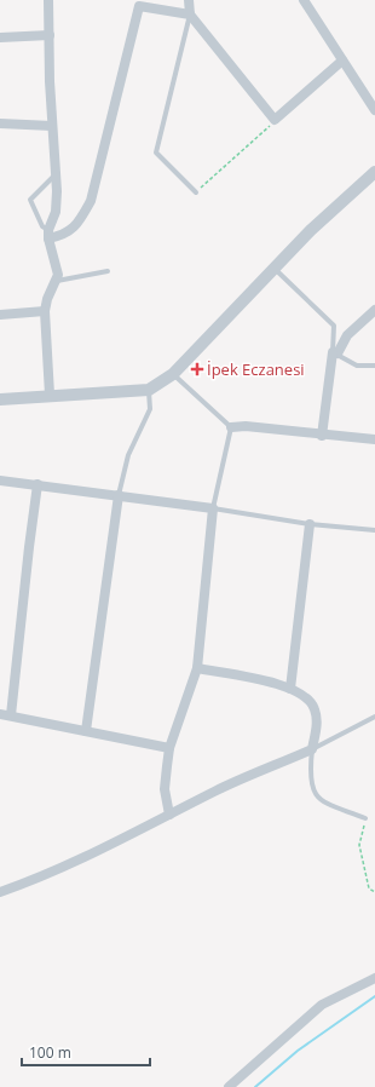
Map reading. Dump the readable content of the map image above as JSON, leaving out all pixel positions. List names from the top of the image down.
{
  "places": {
    "health": ["İpek Eczanesi"]
  },
  "scale_bar": "100 m"
}
